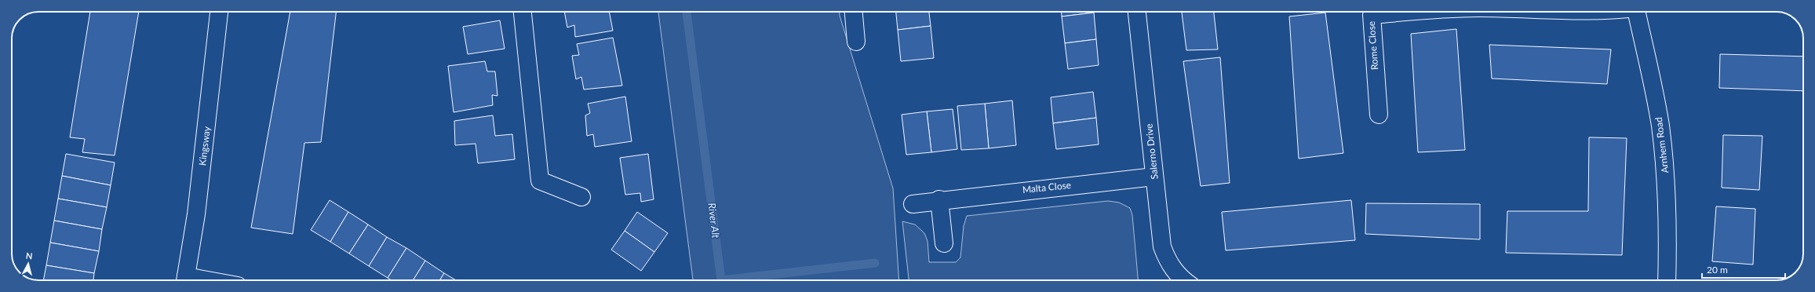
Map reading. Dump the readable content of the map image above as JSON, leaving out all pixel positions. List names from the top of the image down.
{
  "streets": {
    "street": [
      "Rome Close",
      "Arnhem Road",
      "Kingsway",
      "Salerno Drive",
      "Malta Close"
    ]
  },
  "crossings": [
    ["Salerno Drive", "Malta Close"]
  ],
  "water": ["River Alt"],
  "scale_bar": "20 m",
  "north": "top"
}
